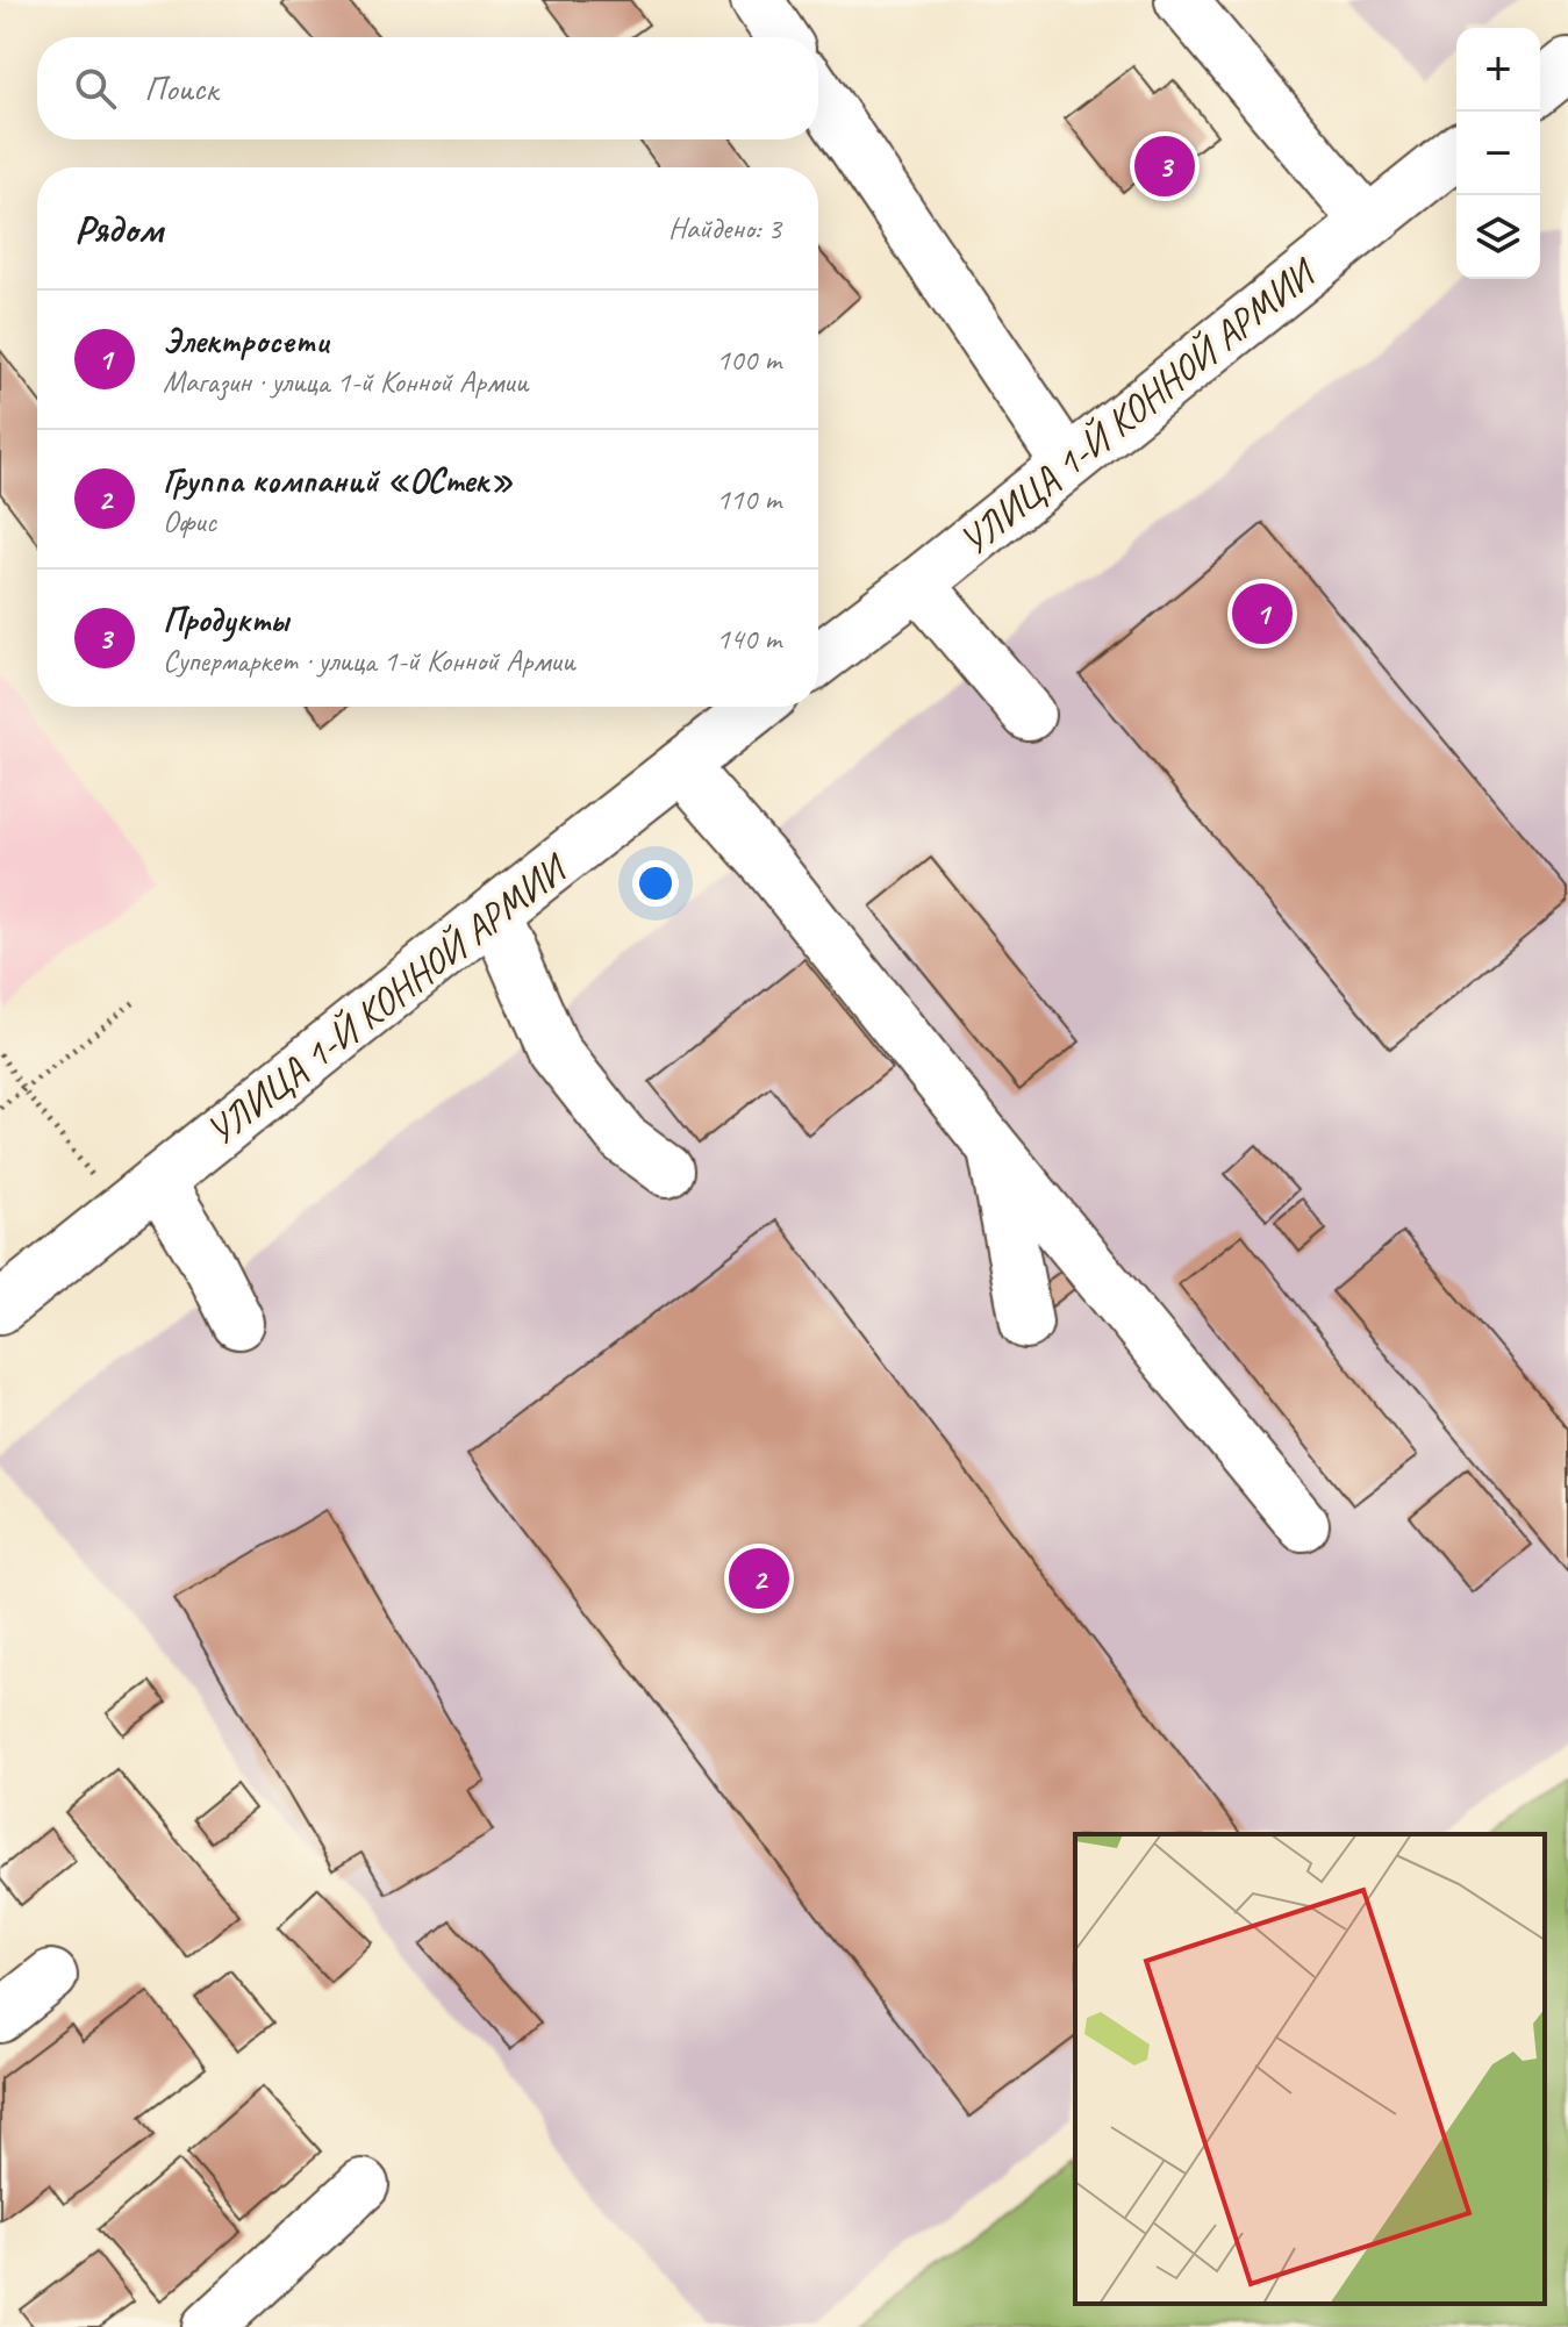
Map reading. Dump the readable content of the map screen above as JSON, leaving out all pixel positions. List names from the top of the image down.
{
  "streets": {
    "main road": ["УЛИЦА 1-Й КОННОЙ АРМИИ"]
  },
  "page": {
    "map_buttons": ["+", "−"],
    "search": "Поиск",
    "pins": ["3", "1", "2"],
    "heading": ["Рядом", "Найдено: 3"],
    "list": [
      {
        "mark": "1",
        "name": "Электросети",
        "note": "Магазин · улица 1-й Конной Армии",
        "value": "100 m"
      },
      {
        "mark": "2",
        "name": "Группа компаний «ОСтек»",
        "note": "Офис",
        "value": "110 m"
      },
      {
        "mark": "3",
        "name": "Продукты",
        "note": "Супермаркет · улица 1-й Конной Армии",
        "value": "140 m"
      }
    ]
  }
}
